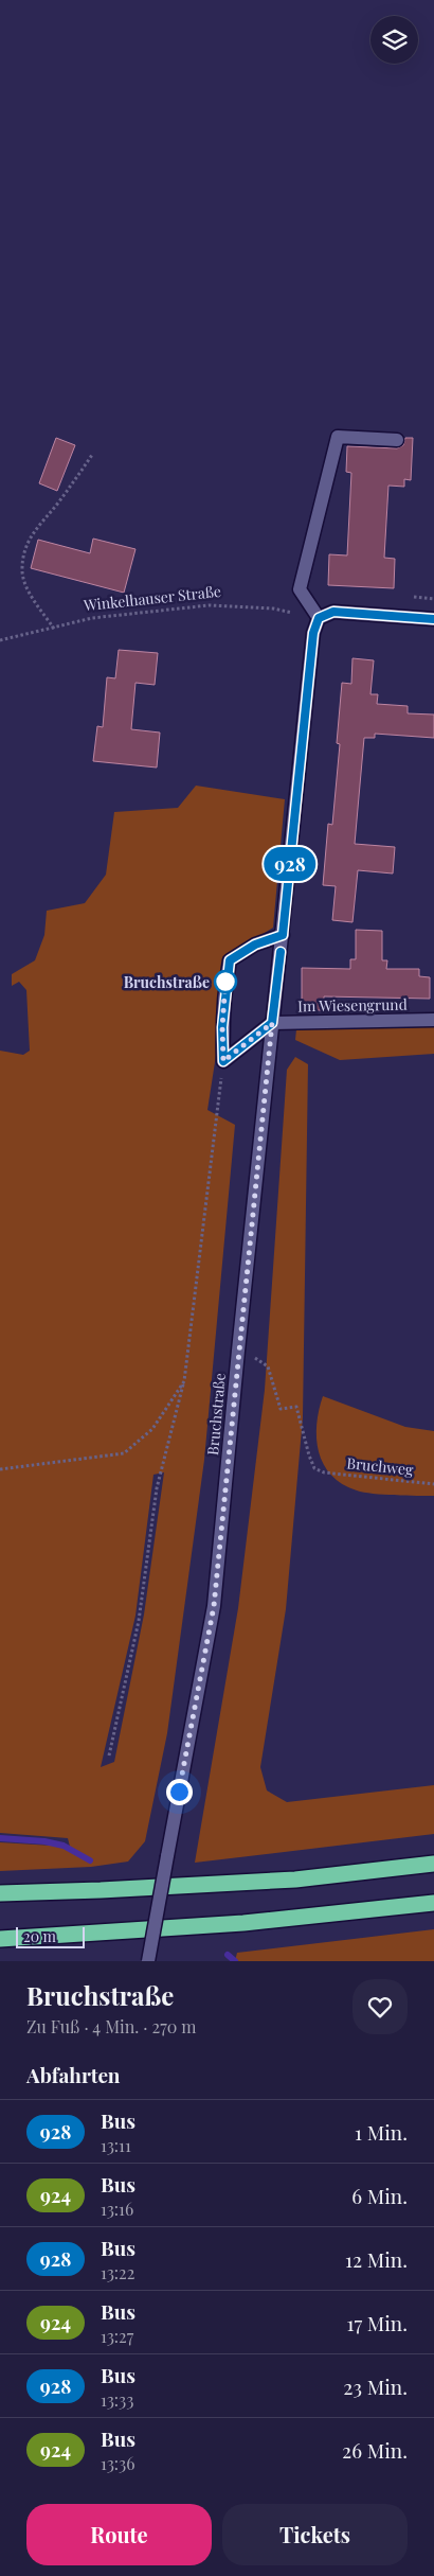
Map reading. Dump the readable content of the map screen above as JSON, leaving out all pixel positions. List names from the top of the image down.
{
  "streets": {
    "street": ["Im Wiesengrund", "Bruchstraße"],
    "path": ["Winkelhauser Straße", "Bruchweg"]
  },
  "crossings": [
    ["Winkelhauser Straße", "Bruchstraße"],
    ["Im Wiesengrund", "Bruchstraße"],
    ["Bruchstraße", "Bruchweg"]
  ],
  "places": ["Bruchstraße"],
  "lines": ["bus line 928"],
  "scale_bar": "20 m",
  "page": {
    "on_map": "928",
    "scale": "20 m",
    "heading": [
      ["Bruchstraße", "Zu Fuß · 4 Min. · 270 m"],
      "Abfahrten"
    ],
    "list": [
      {
        "mark": "928",
        "name": "Bus",
        "note": "13:11",
        "value": "1 Min."
      },
      {
        "mark": "924",
        "name": "Bus",
        "note": "13:16",
        "value": "6 Min."
      },
      {
        "mark": "928",
        "name": "Bus",
        "note": "13:22",
        "value": "12 Min."
      },
      {
        "mark": "924",
        "name": "Bus",
        "note": "13:27",
        "value": "17 Min."
      },
      {
        "mark": "928",
        "name": "Bus",
        "note": "13:33",
        "value": "23 Min."
      },
      {
        "mark": "924",
        "name": "Bus",
        "note": "13:36",
        "value": "26 Min."
      }
    ],
    "buttons": ["Route", "Tickets"]
  }
}
